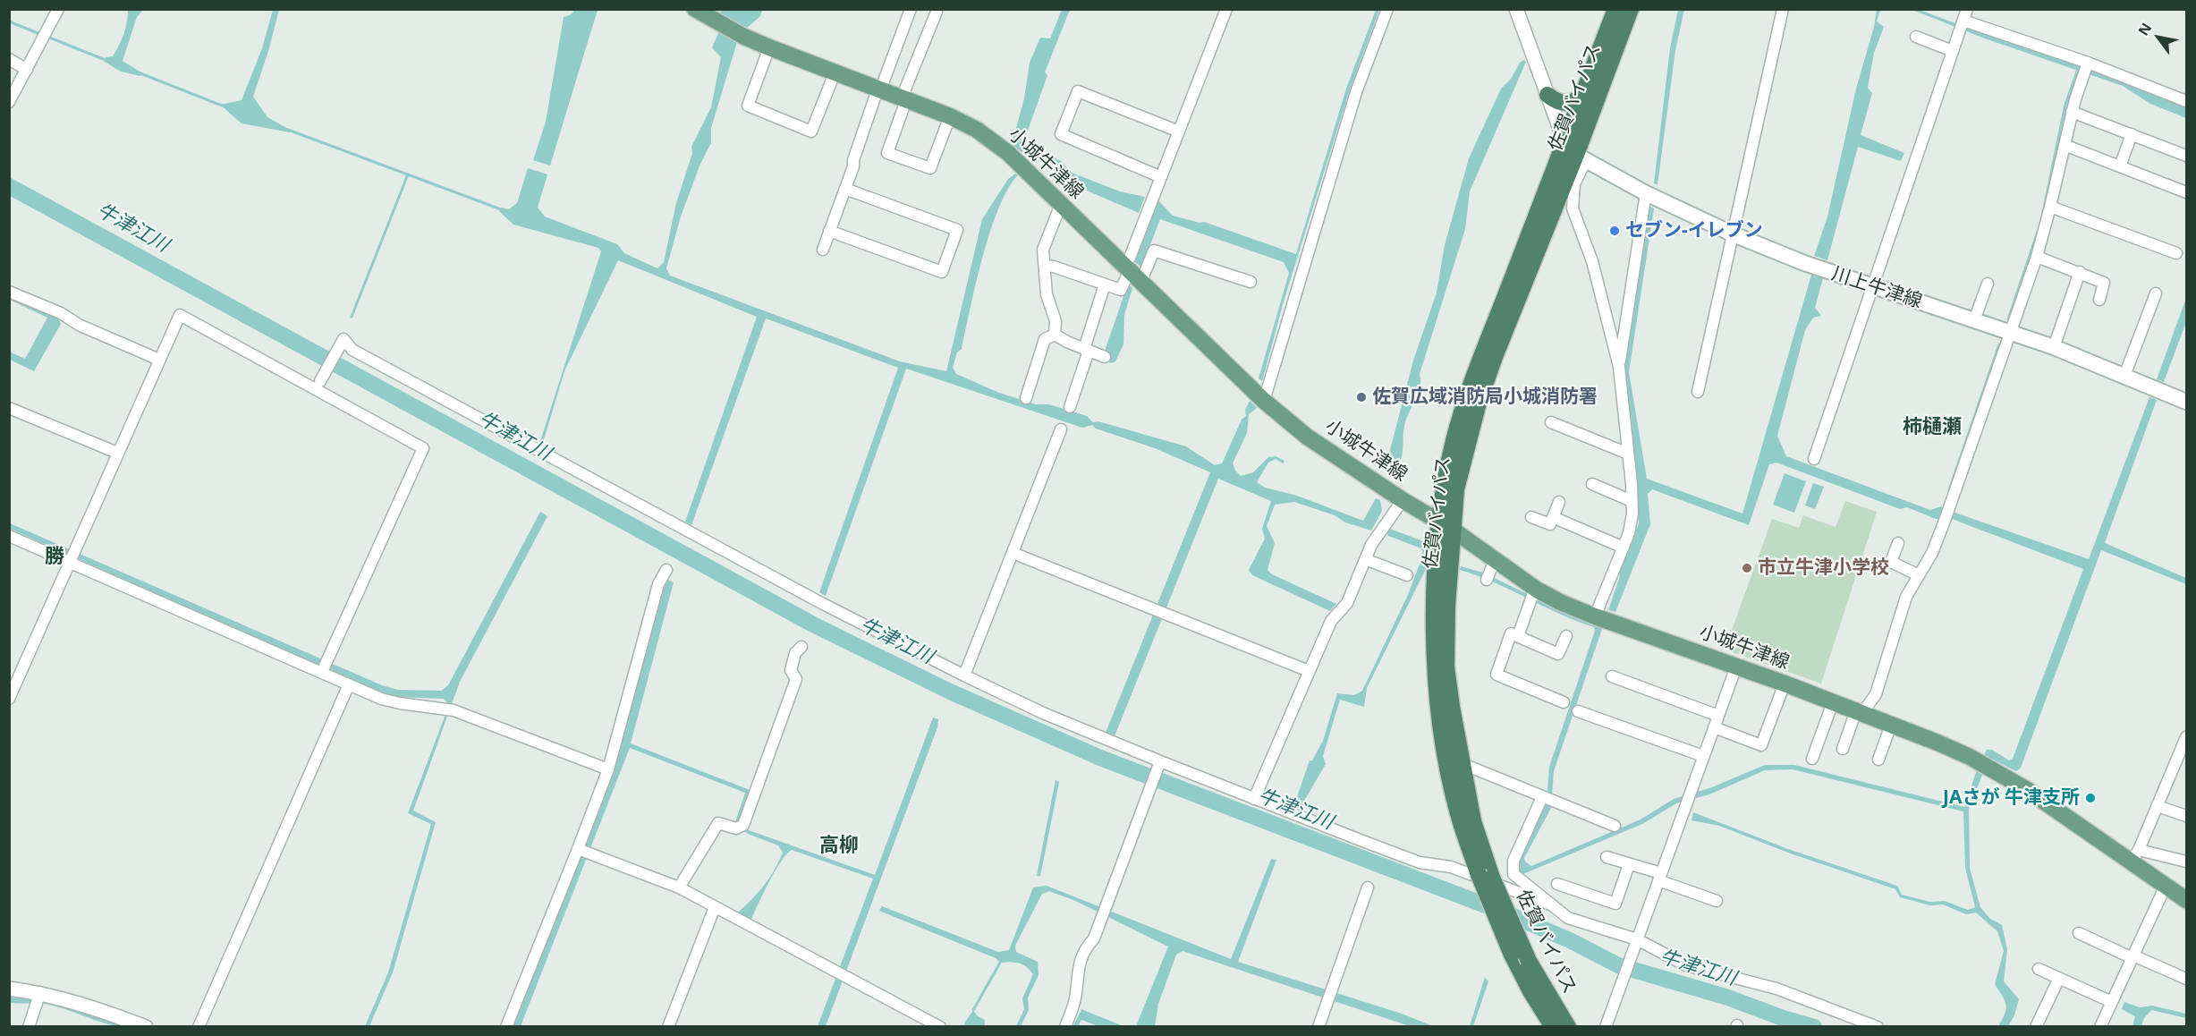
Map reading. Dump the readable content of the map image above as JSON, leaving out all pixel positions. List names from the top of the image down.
{
  "streets": {
    "highway": ["佐賀バイパス"],
    "main road": ["小城牛津線", "川上牛津線"]
  },
  "crossings": [
    ["佐賀バイパス", "小城牛津線"],
    ["佐賀バイパス", "川上牛津線"]
  ],
  "districts": ["柿樋瀬", "勝", "高柳"],
  "water": ["牛津江川"],
  "places": [
    "セブン-イレブン",
    "佐賀広域消防局小城消防署",
    "市立牛津小学校",
    "JAさが 牛津支所"
  ],
  "north": "top left"
}
